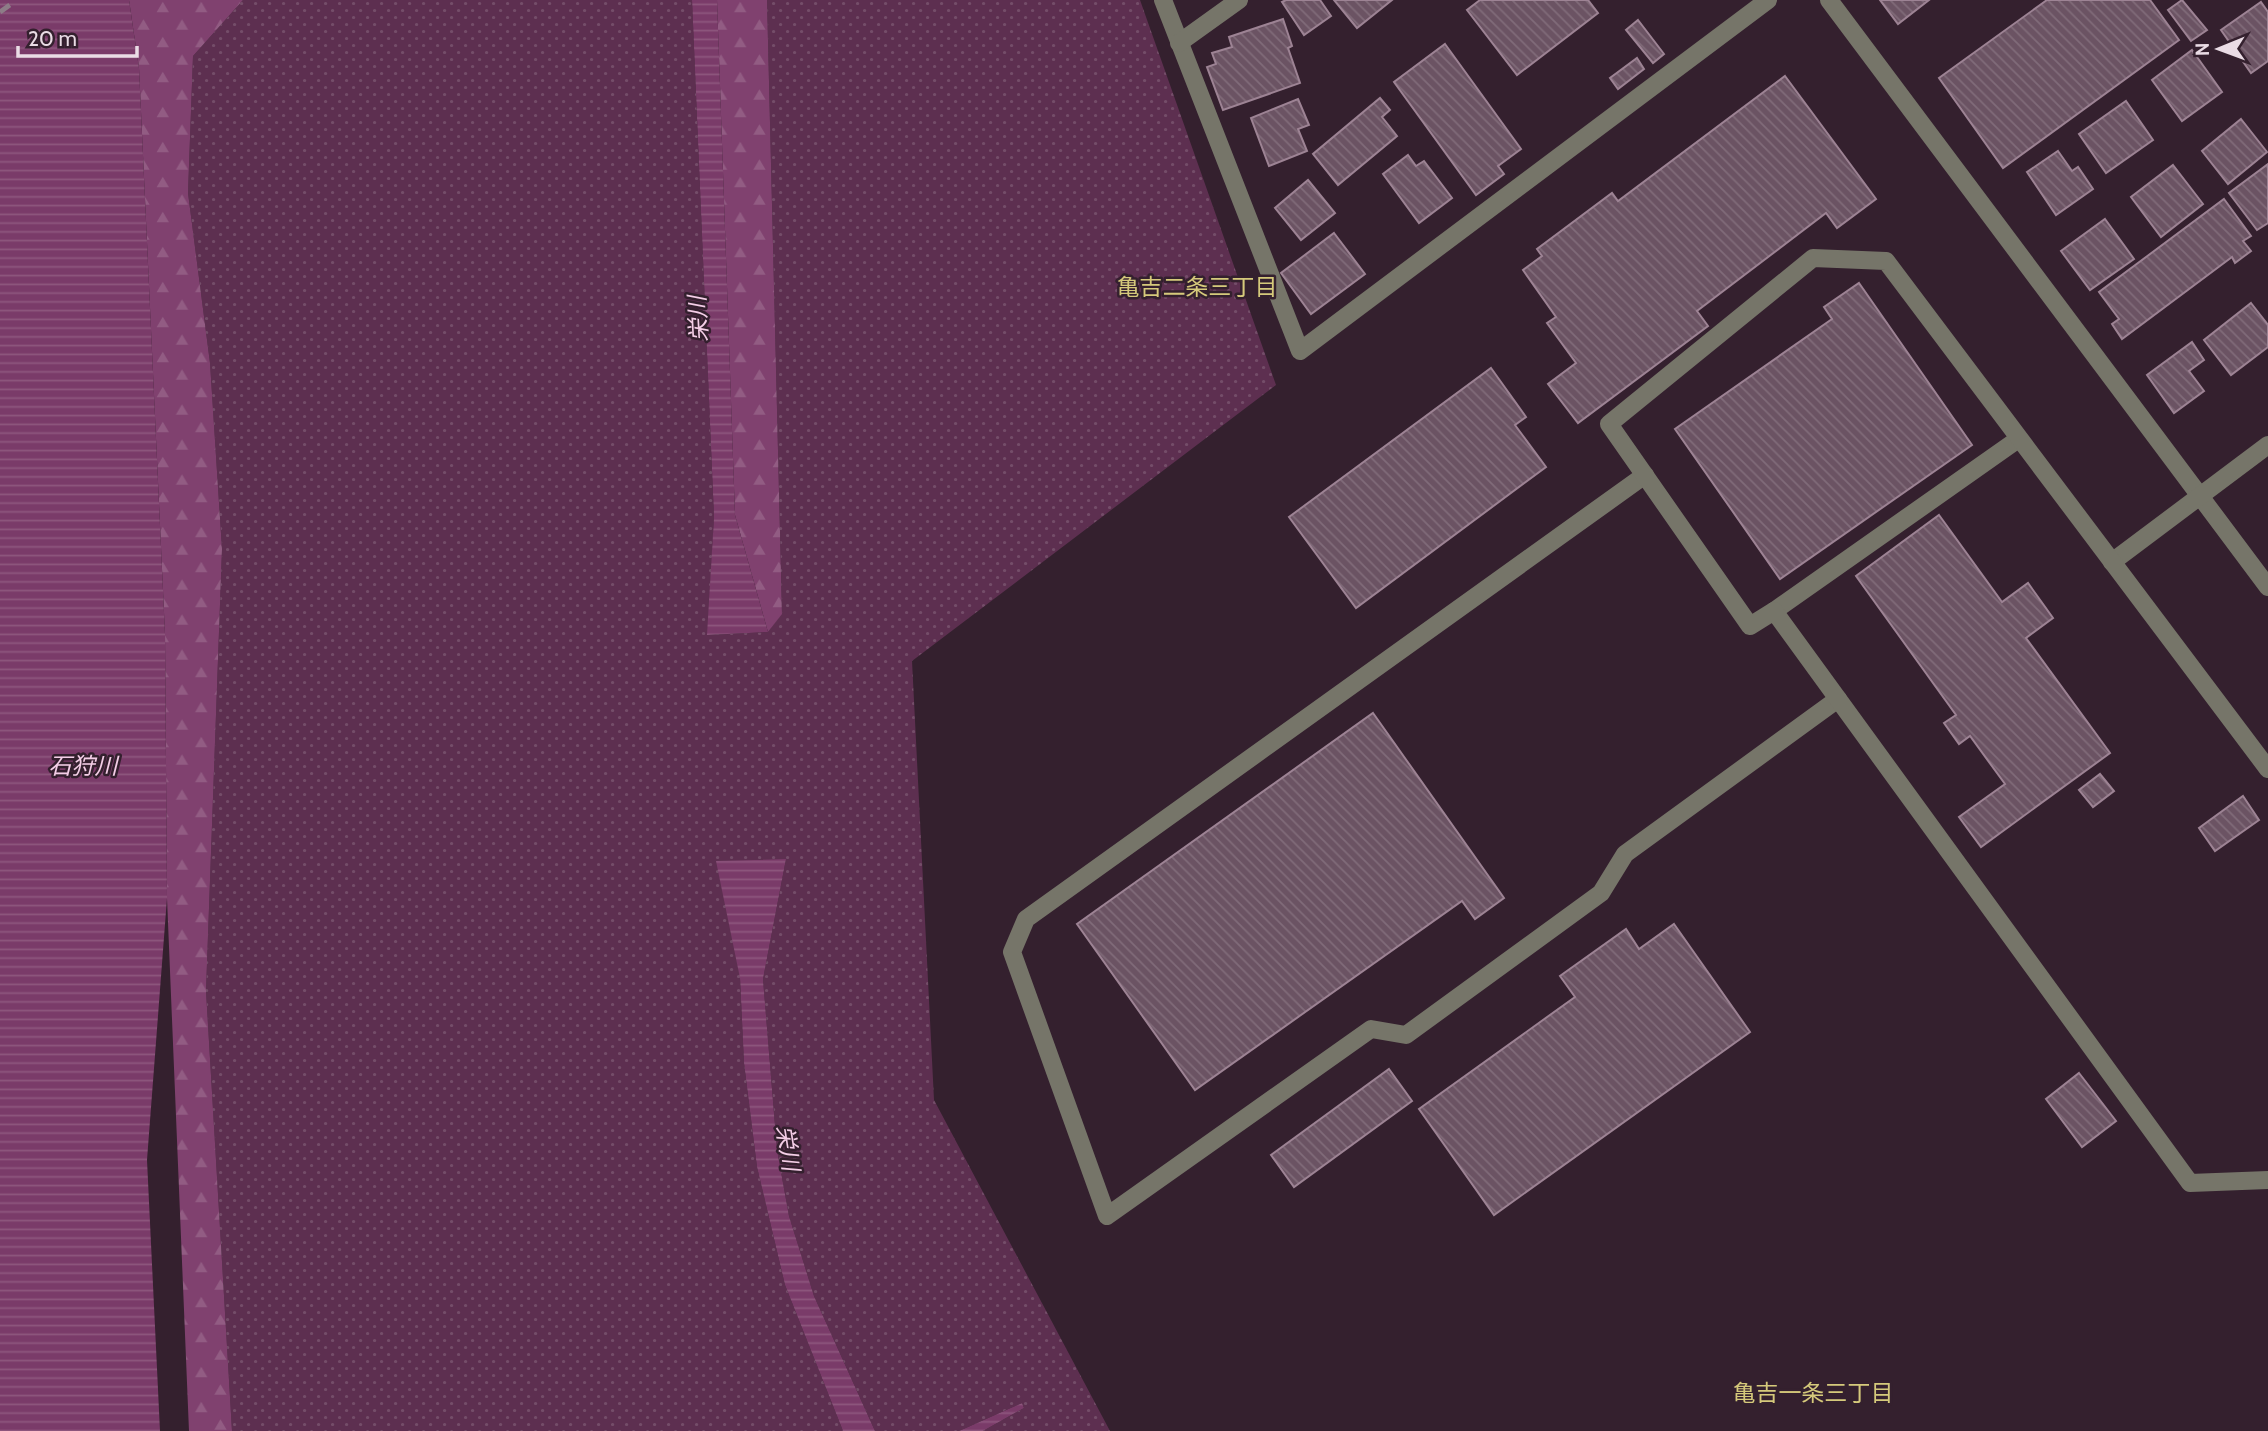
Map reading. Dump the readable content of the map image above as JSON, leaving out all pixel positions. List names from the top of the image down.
{
  "districts": ["亀吉二条三丁目", "亀吉一条三丁目"],
  "water": ["栄川", "石狩川"],
  "scale_bar": "20 m",
  "north": "left"
}
